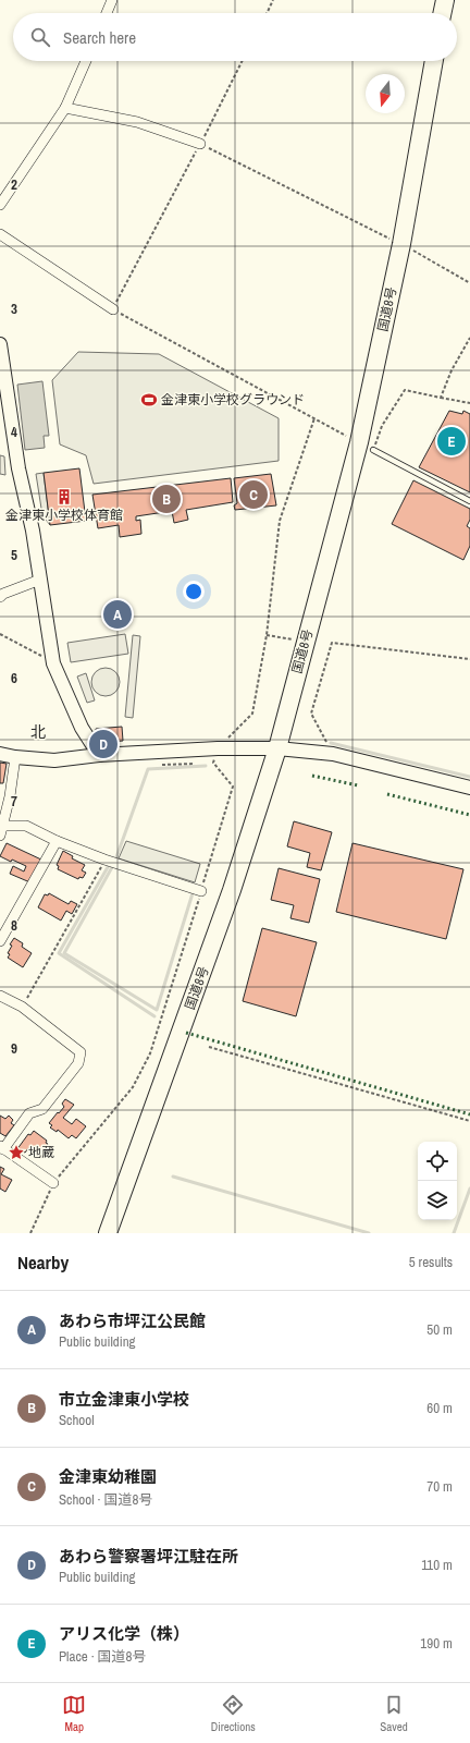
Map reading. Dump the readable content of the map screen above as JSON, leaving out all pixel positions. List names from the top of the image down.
{
  "streets": {
    "highway": ["国道8号"]
  },
  "districts": ["北"],
  "places": {
    "sports": ["金津東小学校グラウンド"],
    "building": ["金津東小学校体育館"],
    "place": ["地蔵"]
  },
  "north": "bottom",
  "page": {
    "search": "Search here",
    "pins": [
      "E",
      "C",
      "B",
      "A",
      "D"
    ],
    "heading": ["Nearby", "5 results"],
    "list": [
      {
        "mark": "A",
        "name": "あわら市坪江公民館",
        "note": "Public building",
        "value": "50 m"
      },
      {
        "mark": "B",
        "name": "市立金津東小学校",
        "note": "School",
        "value": "60 m"
      },
      {
        "mark": "C",
        "name": "金津東幼稚園",
        "note": "School · 国道8号",
        "value": "70 m"
      },
      {
        "mark": "D",
        "name": "あわら警察署坪江駐在所",
        "note": "Public building",
        "value": "110 m"
      },
      {
        "mark": "E",
        "name": "アリス化学（株）",
        "note": "Place · 国道8号",
        "value": "190 m"
      }
    ],
    "nav": ["Map", "Directions", "Saved"]
  },
  "grid": {
    "rows": [
      "2",
      "3",
      "4",
      "5",
      "6",
      "7",
      "8",
      "9"
    ]
  }
}
